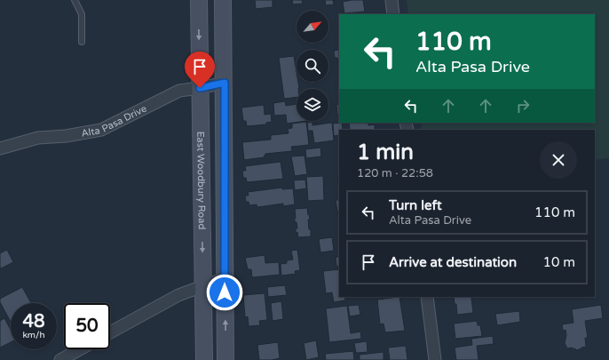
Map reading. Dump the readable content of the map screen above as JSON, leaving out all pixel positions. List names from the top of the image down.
{
  "streets": {
    "main road": ["East Woodbury Road"],
    "street": ["Alta Pasa Drive"]
  },
  "crossings": [
    ["Alta Pasa Drive", "East Woodbury Road"]
  ],
  "north": "top right",
  "page": {
    "turn": ["110 m", "Alta Pasa Drive"],
    "heading": ["1 min", "120 m · 22:58"],
    "list": [
      {
        "name": "Turn left",
        "note": "Alta Pasa Drive",
        "value": "110 m"
      },
      {
        "name": "Arrive at destination",
        "value": "10 m"
      }
    ],
    "speed": "48 km/h",
    "limit": "50"
  }
}
